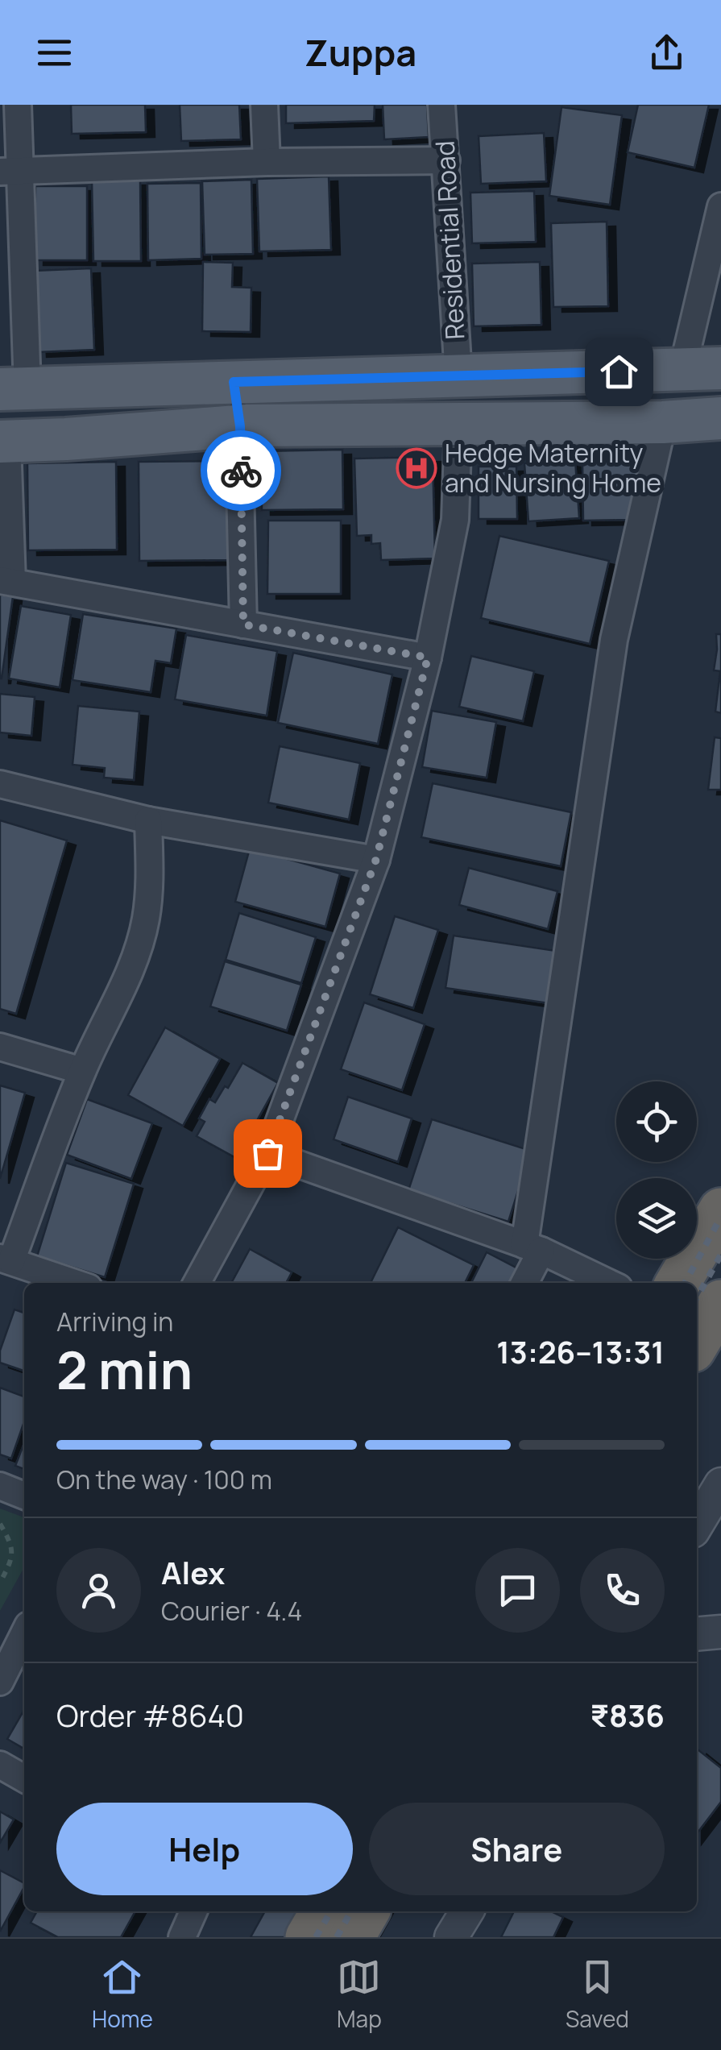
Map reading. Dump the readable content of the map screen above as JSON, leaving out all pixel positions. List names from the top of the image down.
{
  "streets": {
    "street": ["Residential Road"]
  },
  "places": {
    "hospital": ["Hedge Maternity and Nursing Home"]
  },
  "page": {
    "header": "Zuppa",
    "heading": ["2 min", "Arriving in", "13:26–13:31"],
    "panel": [
      "Alex",
      "Courier · 4.4",
      "Order #8640",
      "₹836"
    ],
    "bar": "On the way · 100 m",
    "buttons": ["Help", "Share"],
    "tabs": ["Home", "Map", "Saved"]
  }
}
